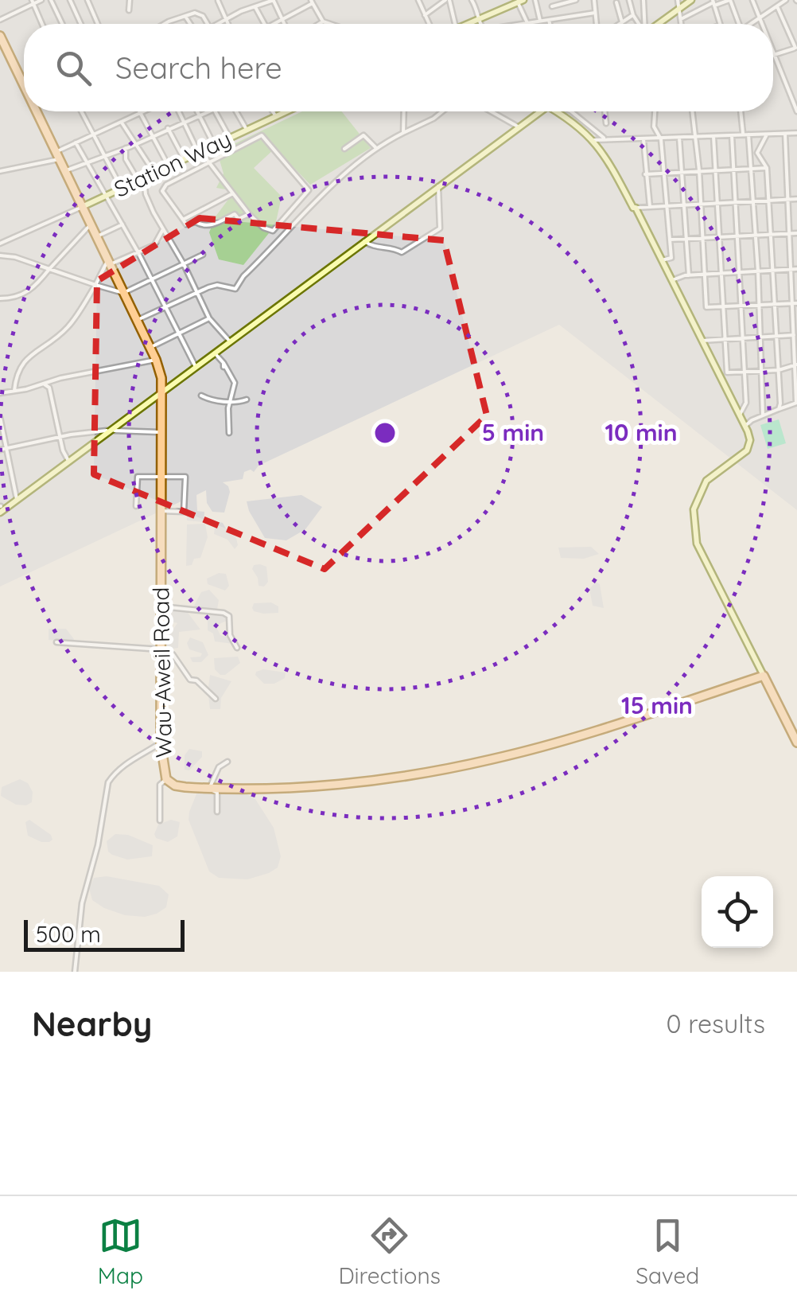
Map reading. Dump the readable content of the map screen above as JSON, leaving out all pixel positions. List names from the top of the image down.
{
  "streets": {
    "main road": ["Wau-Aweil Road"],
    "street": ["Station Way"]
  },
  "crossings": [
    ["Station Way", "Wau-Aweil Road"]
  ],
  "scale_bar": "500 m",
  "page": {
    "search": "Search here",
    "scale": "500 m",
    "heading": ["Nearby", "0 results"],
    "nav": ["Map", "Directions", "Saved"]
  },
  "rings": ["5 min", "10 min", "15 min"]
}
